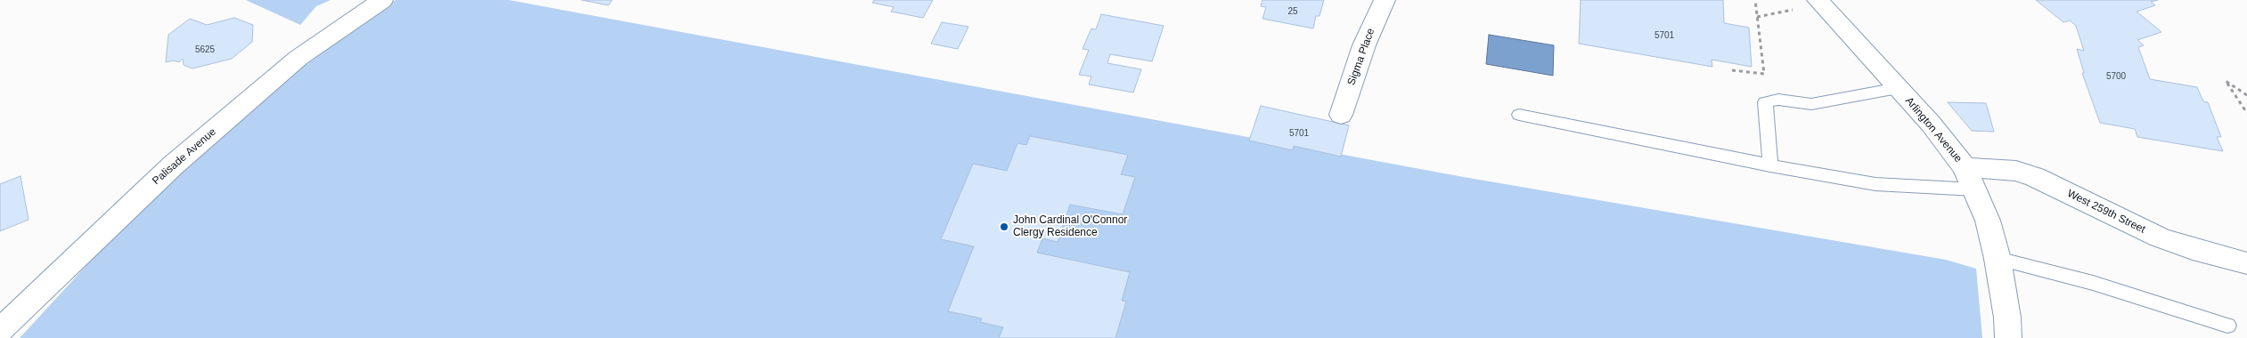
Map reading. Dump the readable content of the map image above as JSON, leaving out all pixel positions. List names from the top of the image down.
{
  "streets": {
    "street": [
      "Sigma Place",
      "Arlington Avenue",
      "Palisade Avenue",
      "West 259th Street"
    ]
  },
  "crossings": [
    ["Arlington Avenue", "West 259th Street"]
  ],
  "places": ["John Cardinal O'Connor Clergy Residence"],
  "house_numbers": [
    "25",
    "5701",
    "5625",
    "5700",
    "5701"
  ]
}
